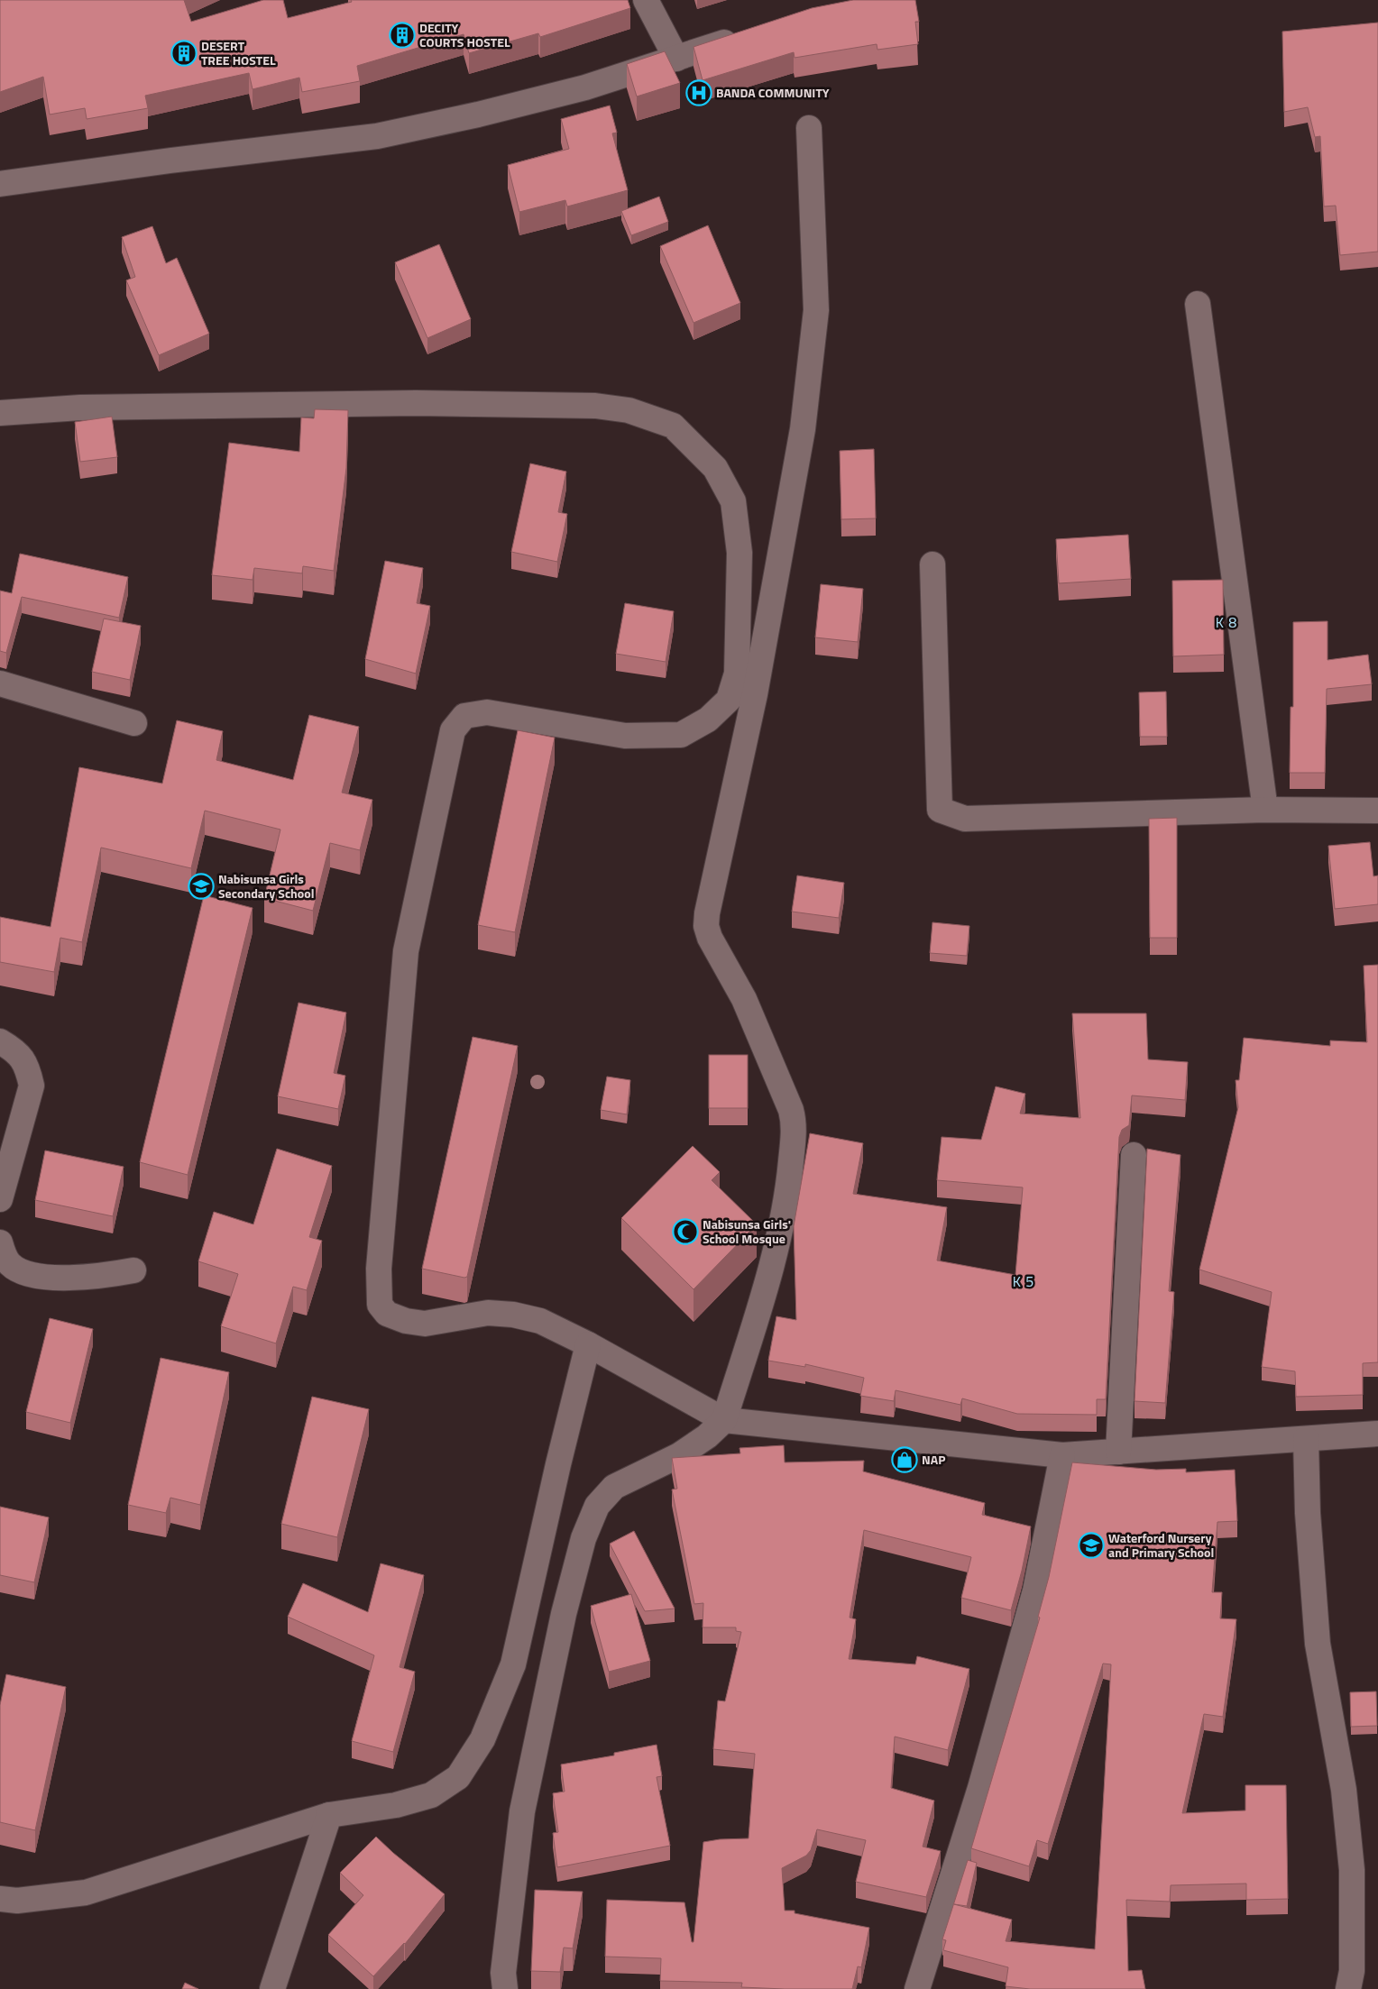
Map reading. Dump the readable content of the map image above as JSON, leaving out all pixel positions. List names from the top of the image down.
{
  "districts": ["K 8", "K 5"],
  "places": {
    "building": ["DECITY COURTS HOSTEL", "DESERT TREE HOSTEL"],
    "hospital": ["BANDA COMMUNITY"],
    "school or university": ["Nabisunsa Girls Secondary School", "Waterford Nursery and Primary School"],
    "mosque": ["Nabisunsa Girls' School Mosque"],
    "shop": ["NAP"]
  }
}
